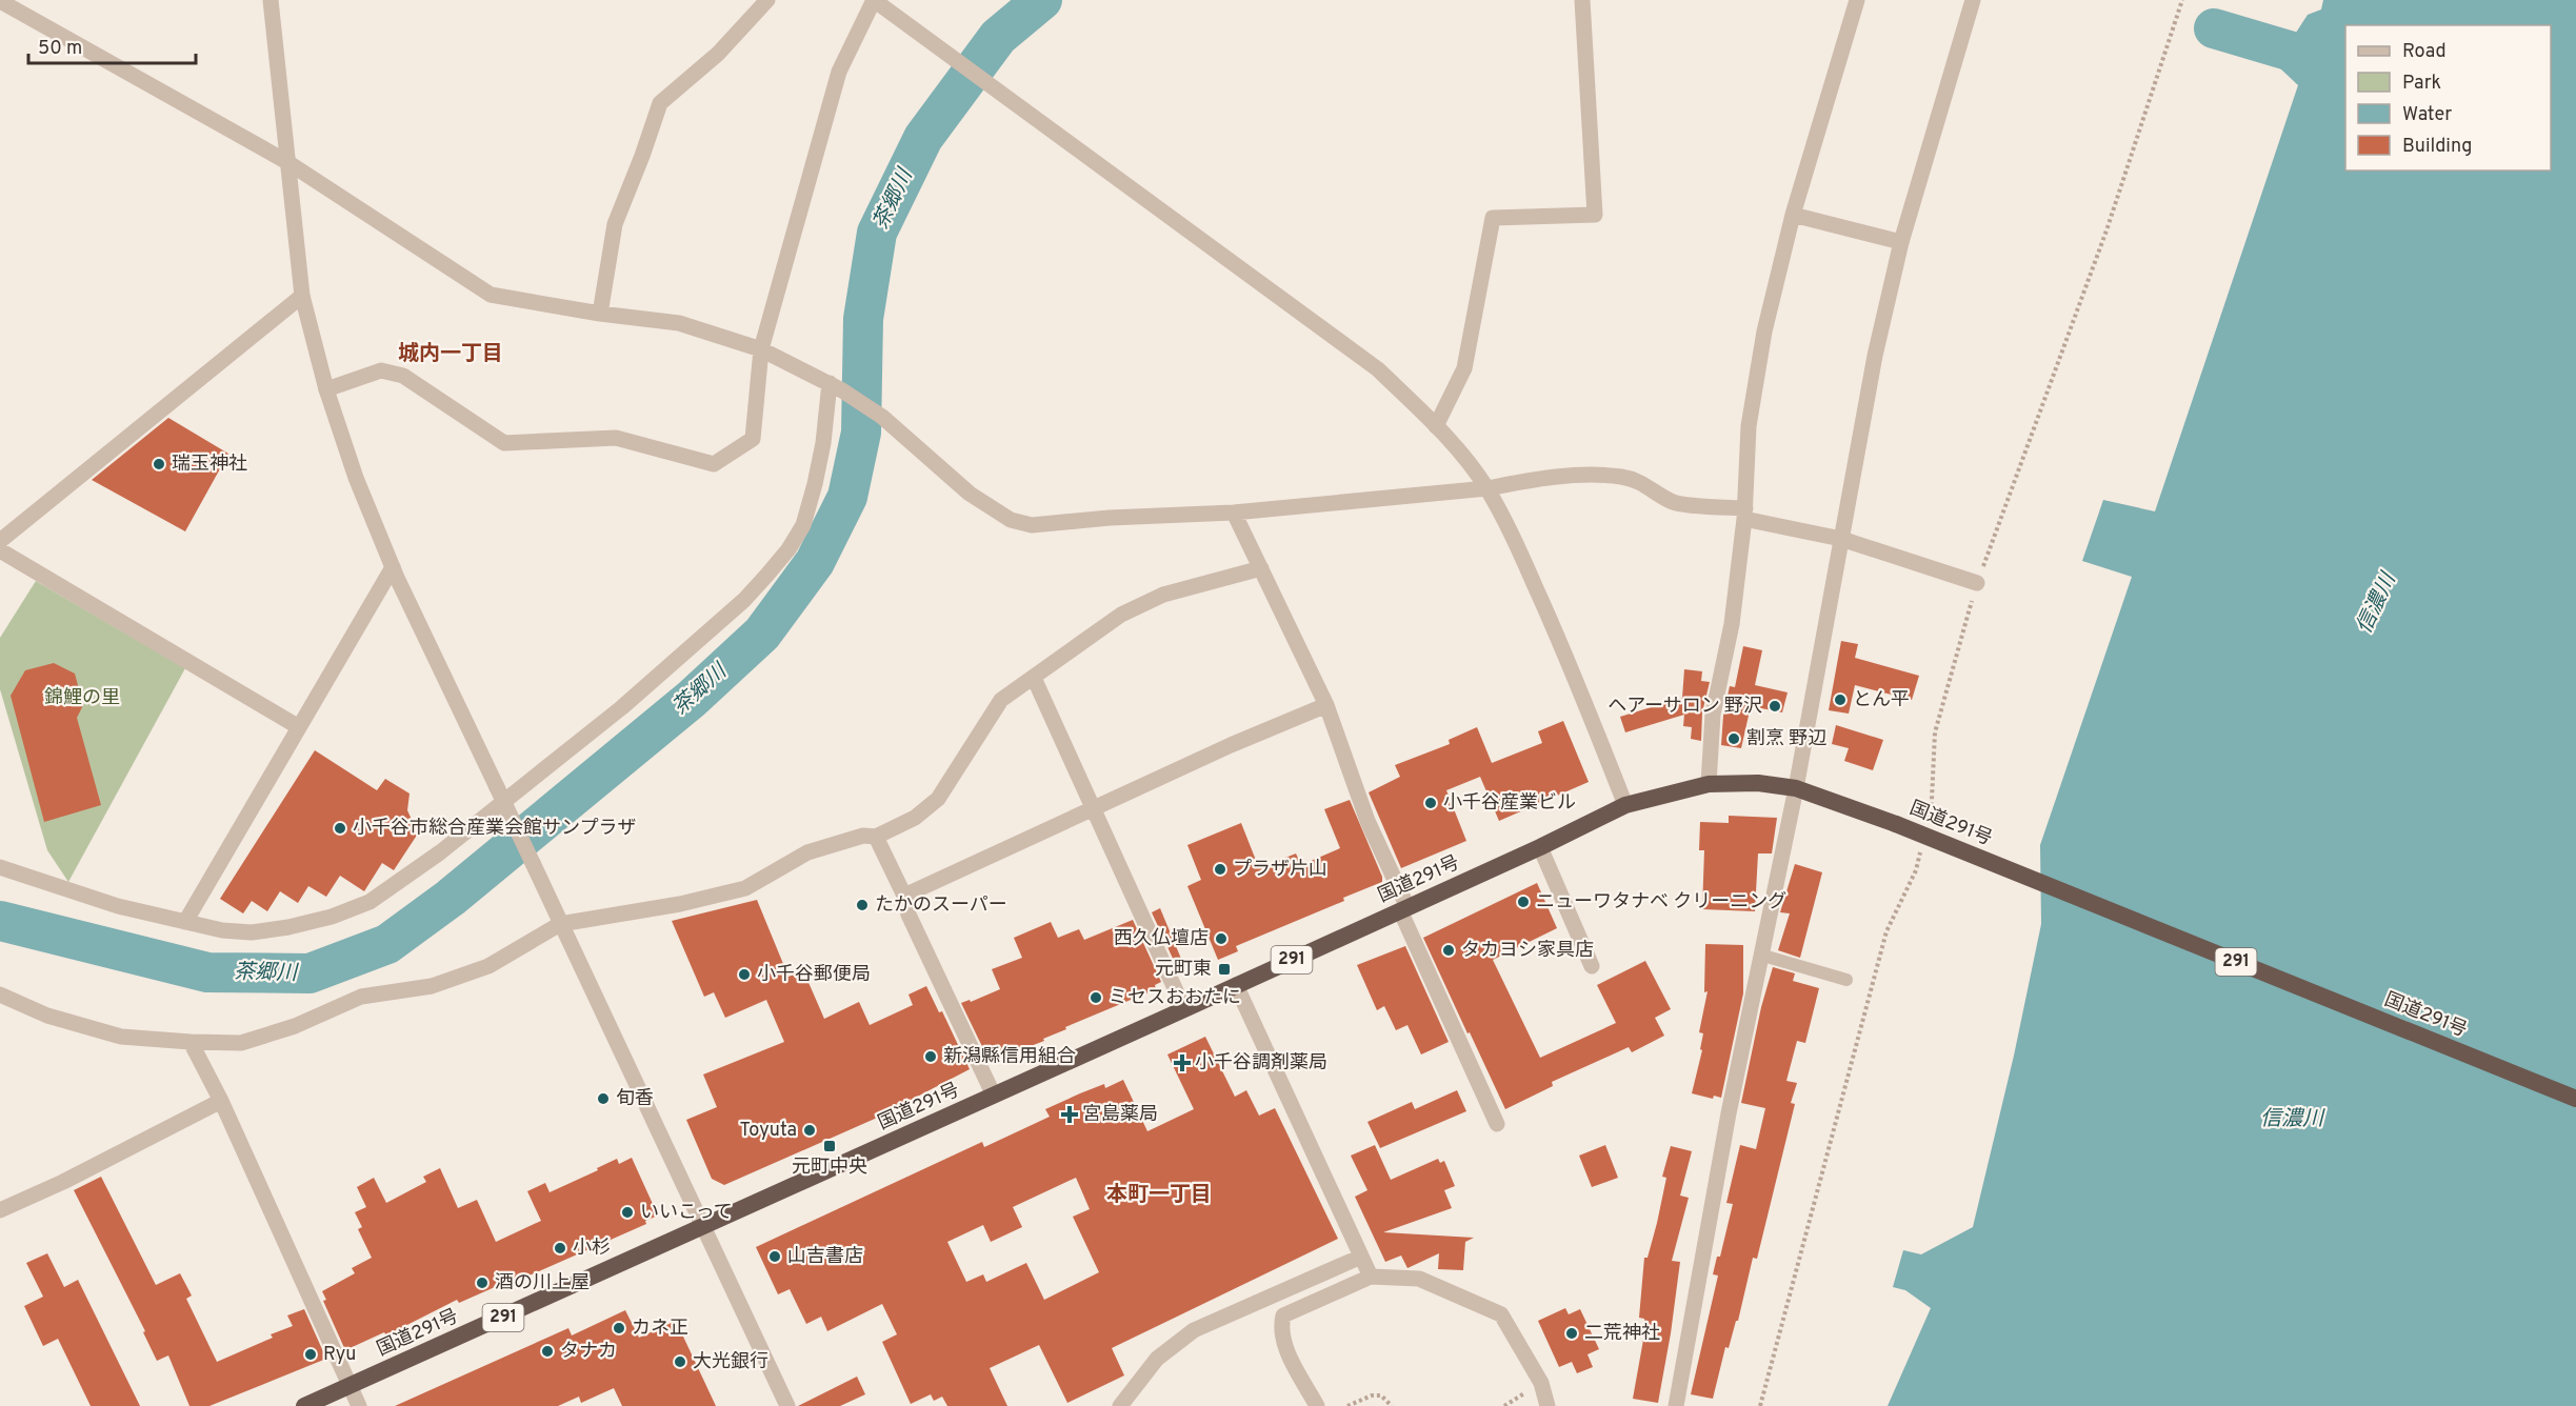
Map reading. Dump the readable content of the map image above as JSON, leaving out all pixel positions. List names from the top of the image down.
{
  "streets": {
    "highway": ["国道291号", "291"]
  },
  "districts": ["城内一丁目", "本町一丁目"],
  "water": ["茶郷川", "信濃川"],
  "parks": ["錦鯉の里"],
  "places": {
    "other": [
      "瑞玉神社",
      "とん平",
      "ヘアーサロン 野沢",
      "割烹 野辺",
      "小千谷産業ビル",
      "小千谷市総合産業会館サンプラザ",
      "プラザ片山",
      "ニューワタナベ クリーニング",
      "たかのスーパー",
      "西久仏壇店",
      "タカヨシ家具店",
      "小千谷郵便局",
      "ミセスおおたに",
      "新潟縣信用組合",
      "旬香",
      "Toyuta",
      "いいこって",
      "小杉",
      "山吉書店",
      "酒の川上屋",
      "カネ正",
      "二荒神社",
      "タナカ",
      "Ryu",
      "大光銀行"
    ],
    "transit": ["元町東", "元町中央"],
    "health": ["小千谷調剤薬局", "宮島薬局"]
  },
  "legend": [
    "Road",
    "Park",
    "Water",
    "Building"
  ],
  "scale_bar": "50 m"
}
